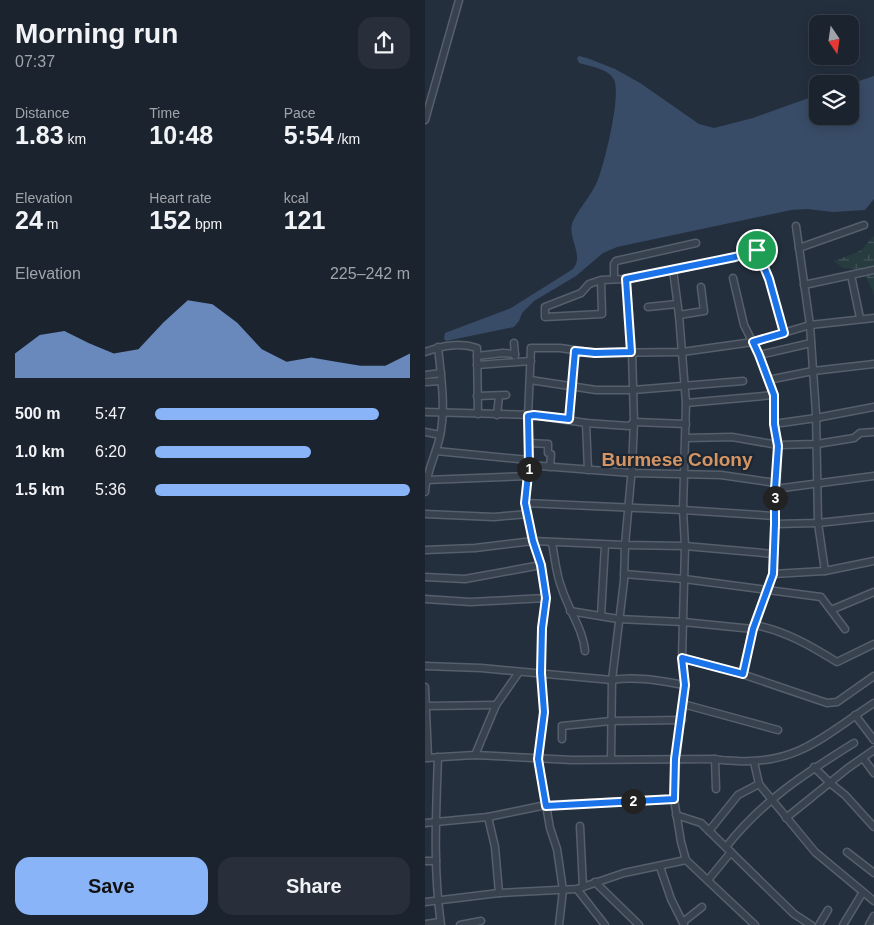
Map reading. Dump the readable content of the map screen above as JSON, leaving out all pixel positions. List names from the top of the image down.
{
  "districts": ["Burmese Colony"],
  "north": "bottom",
  "page": {
    "heading": ["Morning run", "07:37"],
    "stats": [
      ["Distance", "1.83 km"],
      ["Time", "10:48"],
      ["Pace", "5:54 /km"],
      ["Elevation", "24 m"],
      ["Heart rate", "152 bpm"],
      ["kcal", "121"]
    ],
    "chart": ["Elevation", "225–242 m"],
    "list": [
      {
        "name": "500 m",
        "note": "5:47"
      },
      {
        "name": "1.0 km",
        "note": "6:20"
      },
      {
        "name": "1.5 km",
        "note": "5:36"
      }
    ],
    "pins": ["1", "3", "2"],
    "buttons": ["Save", "Share"]
  }
}
